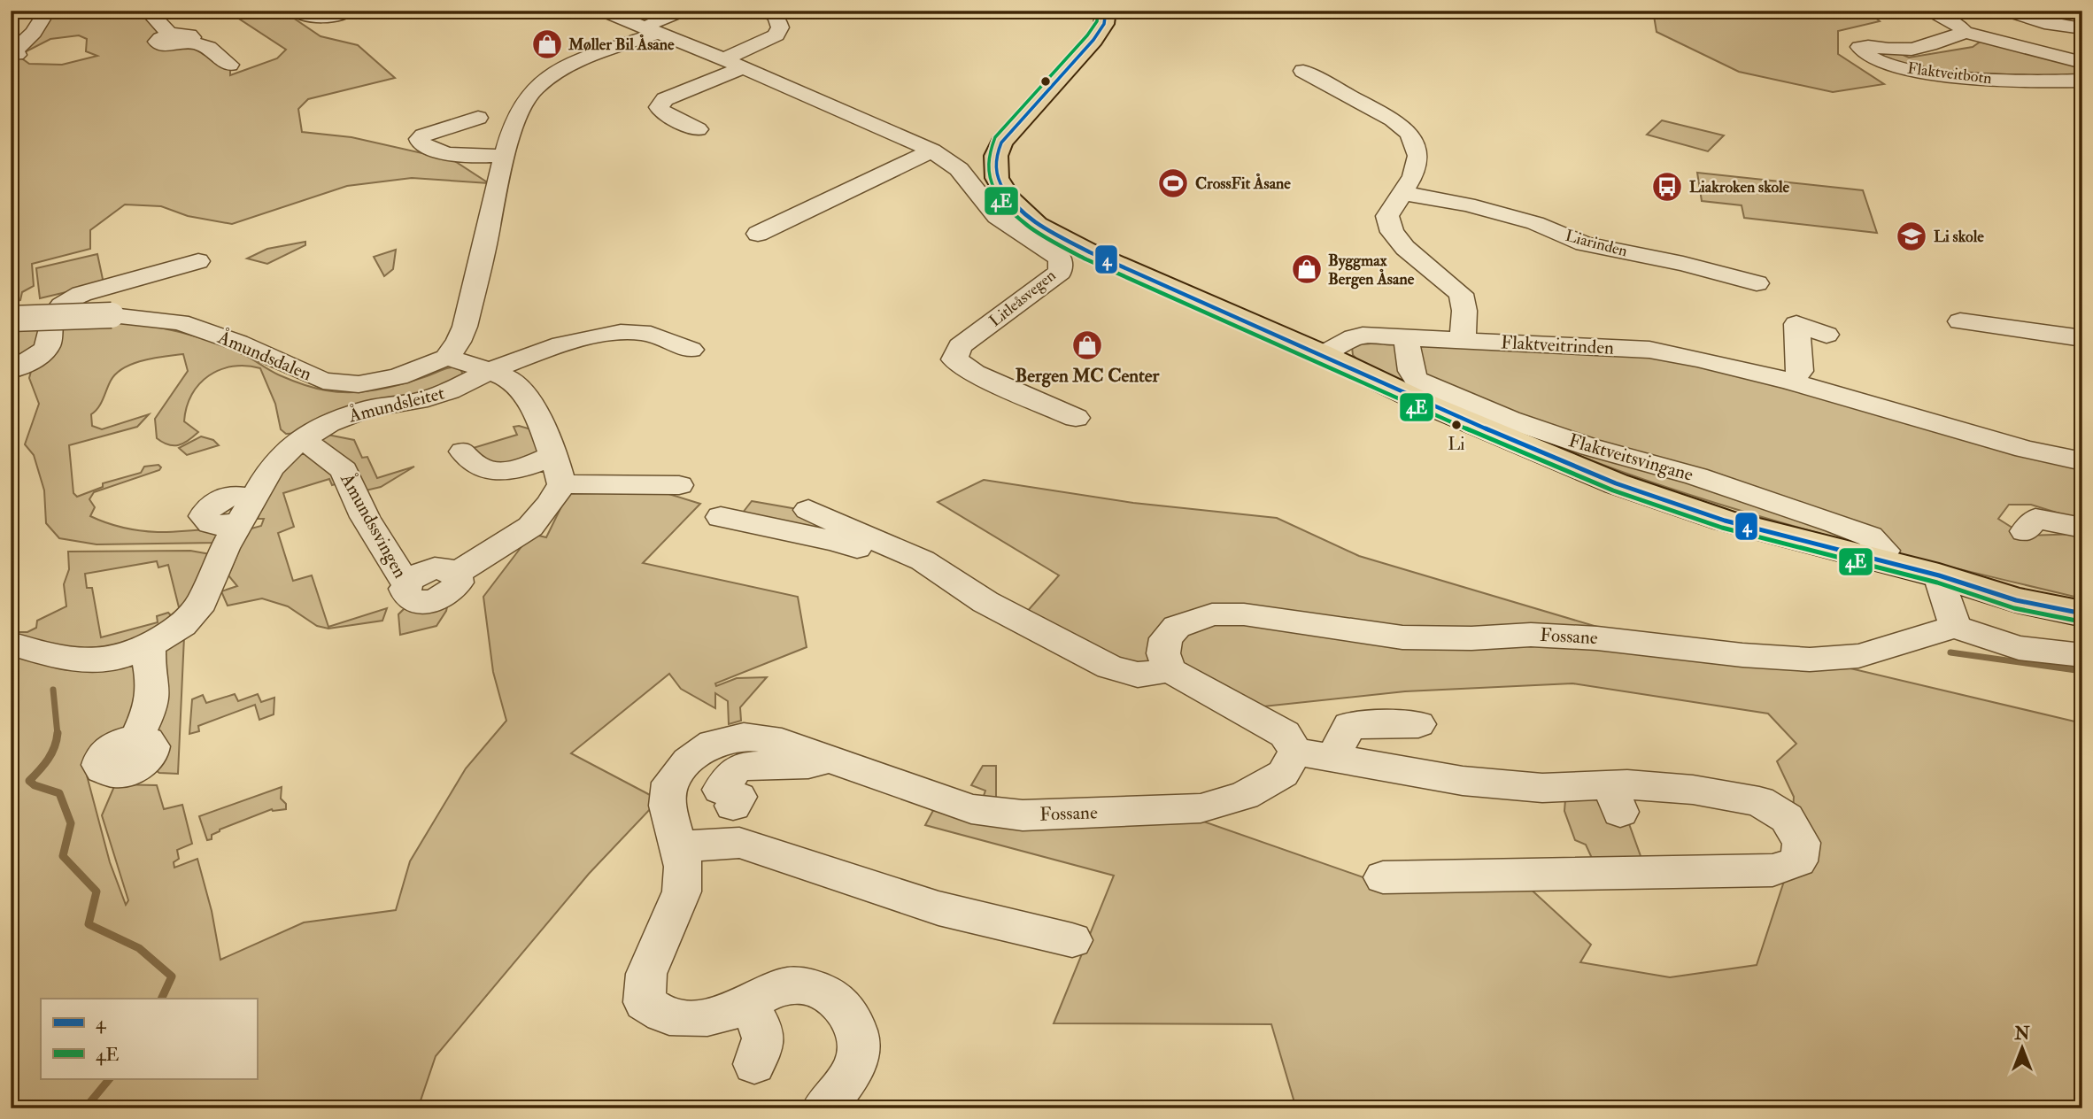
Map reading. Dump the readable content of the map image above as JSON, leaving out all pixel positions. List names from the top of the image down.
{
  "streets": {
    "main road": ["Flaktveitsvingane"],
    "street": [
      "Flaktveitbotn",
      "Liarinden",
      "Litleåsvegen",
      "Flaktveitrinden",
      "Åmundsdalen",
      "Åmundsleitet",
      "Åmundssvingen",
      "Fossane"
    ]
  },
  "crossings": [
    ["Flaktveitrinden", "Flaktveitsvingane"],
    ["Åmundsdalen", "Åmundsleitet"]
  ],
  "places": {
    "shop": ["Møller Bil Åsane", "Byggmax Bergen Åsane", "Bergen MC Center"],
    "sports": ["CrossFit Åsane"],
    "bus stop": ["Liakroken skole"],
    "school or university": ["Li skole"],
    "other": ["Li"]
  },
  "lines": ["transit line 4", "transit line 4E"],
  "legend": ["4", "4E"],
  "north": "top"
}
